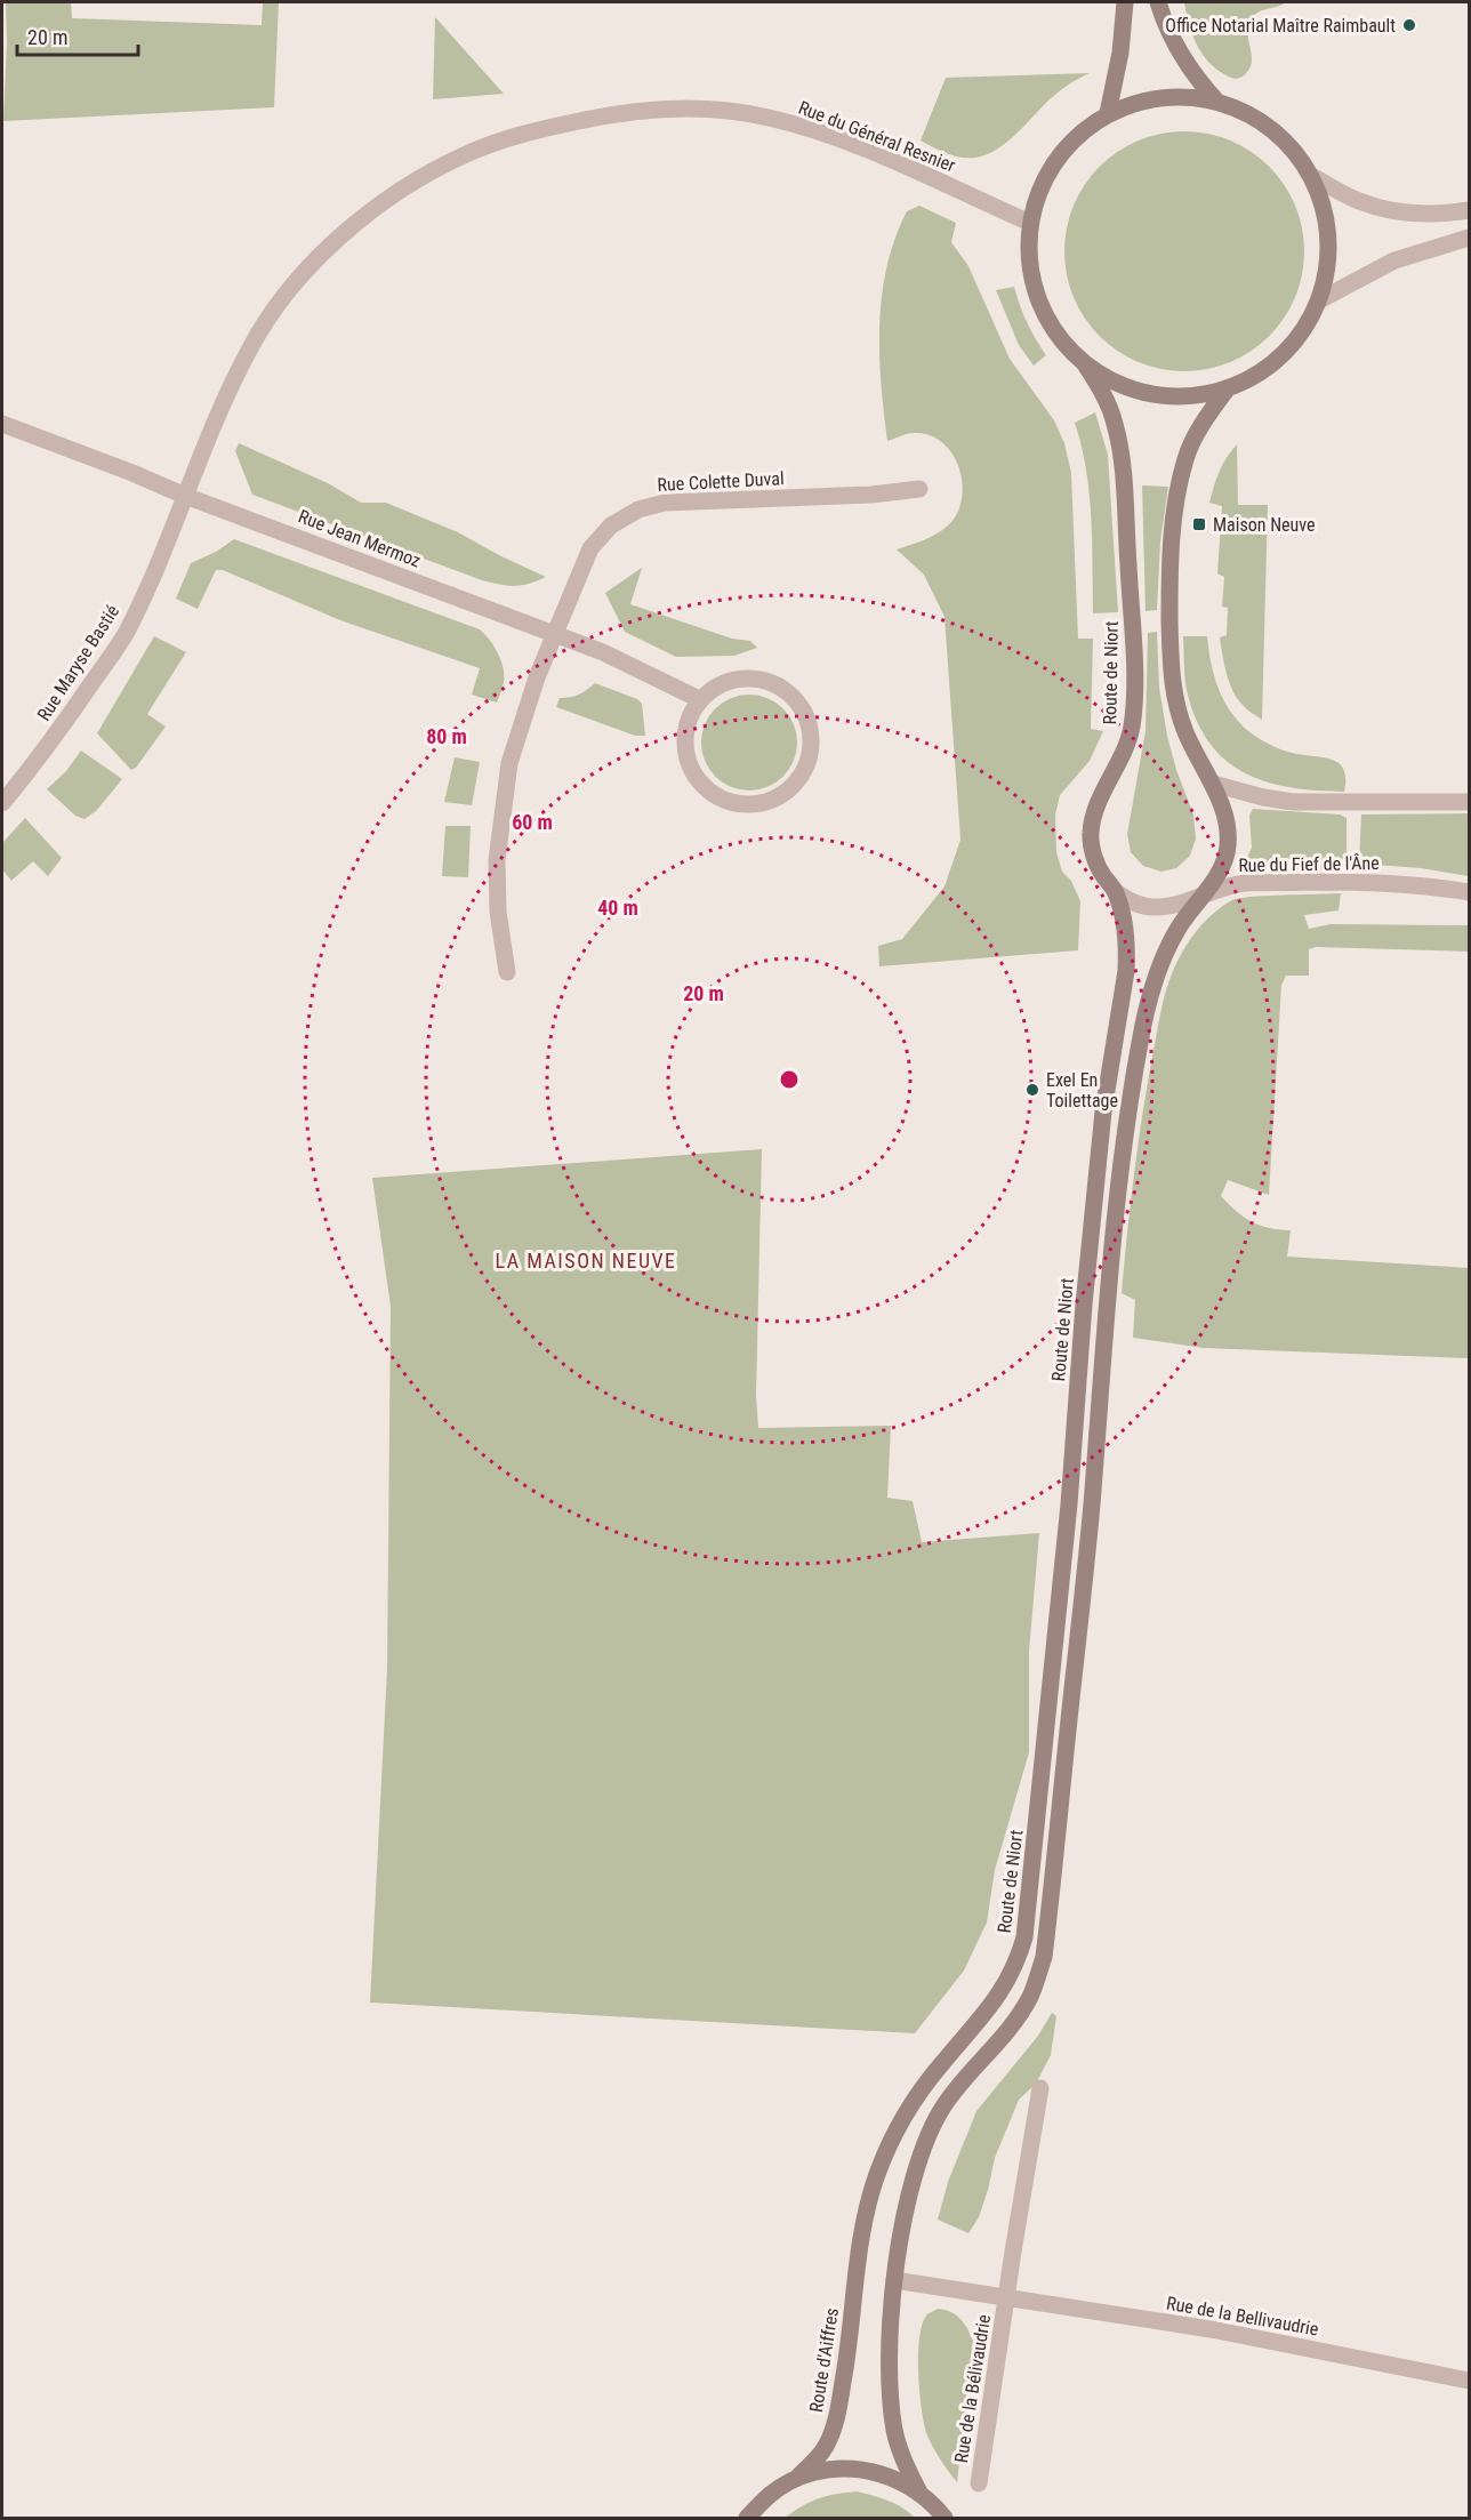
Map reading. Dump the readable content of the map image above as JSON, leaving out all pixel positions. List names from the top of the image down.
{
  "streets": {
    "main road": ["Route de Niort", "Route d'Aiffres"],
    "street": [
      "Rue du Général Resnier",
      "Rue Colette Duval",
      "Rue Jean Mermoz",
      "Rue Maryse Bastié",
      "Rue du Fief de l'Âne",
      "Rue de la Bellivaudrie",
      "Rue de la Bélivaudrie"
    ]
  },
  "crossings": [
    ["Rue du Général Resnier", "Rue Jean Mermoz"],
    ["Rue du Général Resnier", "Rue Maryse Bastié"],
    ["Rue Colette Duval", "Rue Jean Mermoz"],
    ["Rue Jean Mermoz", "Rue Maryse Bastié"],
    ["Route de Niort", "Rue du Fief de l'Âne"],
    ["Route de Niort", "Route d'Aiffres"],
    ["Rue de la Bellivaudrie", "Rue de la Bélivaudrie"]
  ],
  "districts": ["LA MAISON NEUVE"],
  "places": {
    "other": ["Office Notarial Maître Raimbault", "Exel En Toilettage"],
    "transit": ["Maison Neuve"]
  },
  "scale_bar": "20 m",
  "rings": [
    "80 m",
    "60 m",
    "40 m",
    "20 m"
  ]
}
